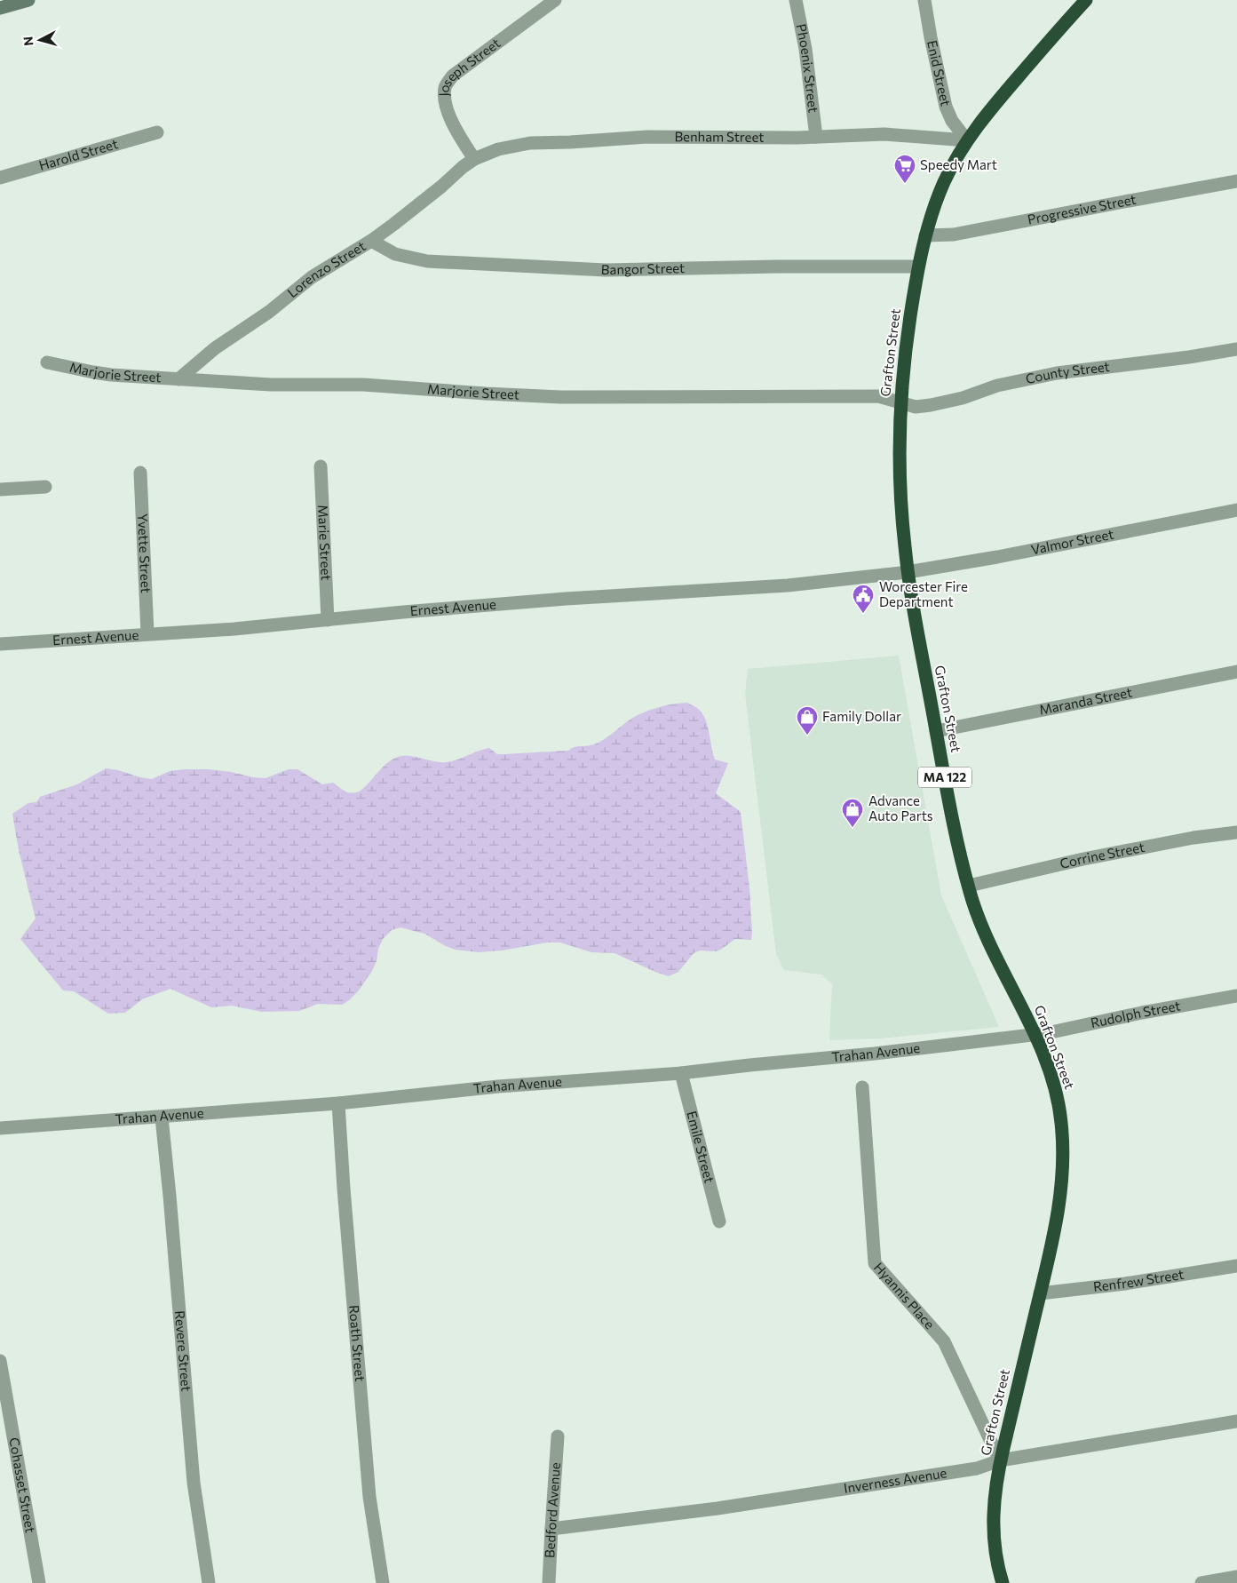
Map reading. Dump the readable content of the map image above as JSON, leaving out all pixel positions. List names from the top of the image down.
{
  "streets": {
    "highway": ["Grafton Street", "MA 122"],
    "street": [
      "Phoenix Street",
      "Joseph Street",
      "Enid Street",
      "Benham Street",
      "Harold Street",
      "Progressive Street",
      "Bangor Street",
      "Lorenzo Street",
      "Marjorie Street",
      "County Street",
      "Valmor Street",
      "Marie Street",
      "Yvette Street",
      "Ernest Avenue",
      "Maranda Street",
      "Corrine Street",
      "Rudolph Street",
      "Trahan Avenue",
      "Emile Street",
      "Renfrew Street",
      "Hyannis Place",
      "Roath Street",
      "Revere Street",
      "Inverness Avenue",
      "Cohasset Street",
      "Bedford Avenue"
    ]
  },
  "crossings": [
    ["Phoenix Street", "Benham Street"],
    ["Joseph Street", "Benham Street"],
    ["Joseph Street", "Lorenzo Street"],
    ["Enid Street", "Benham Street"],
    ["Enid Street", "Grafton Street"],
    ["Benham Street", "Lorenzo Street"],
    ["Benham Street", "Grafton Street"],
    ["Progressive Street", "Grafton Street"],
    ["Bangor Street", "Lorenzo Street"],
    ["Bangor Street", "Grafton Street"],
    ["Lorenzo Street", "Marjorie Street"],
    ["Grafton Street", "Marjorie Street"],
    ["Grafton Street", "County Street"],
    ["Grafton Street", "Valmor Street"],
    ["Grafton Street", "Ernest Avenue"],
    ["Grafton Street", "Maranda Street"],
    ["Grafton Street", "Corrine Street"],
    ["Grafton Street", "Rudolph Street"],
    ["Grafton Street", "Trahan Avenue"],
    ["Grafton Street", "Renfrew Street"],
    ["Grafton Street", "Hyannis Place"],
    ["Grafton Street", "Inverness Avenue"],
    ["Marjorie Street", "County Street"],
    ["Valmor Street", "Ernest Avenue"],
    ["Marie Street", "Ernest Avenue"],
    ["Yvette Street", "Ernest Avenue"],
    ["Rudolph Street", "Trahan Avenue"],
    ["Trahan Avenue", "Emile Street"],
    ["Trahan Avenue", "Roath Street"],
    ["Trahan Avenue", "Revere Street"],
    ["Hyannis Place", "Inverness Avenue"],
    ["Inverness Avenue", "Bedford Avenue"]
  ],
  "places": {
    "supermarket": ["Speedy Mart"],
    "public building": ["Worcester Fire Department"],
    "shop": ["Family Dollar", "Advance Auto Parts"]
  },
  "north": "left"
}
